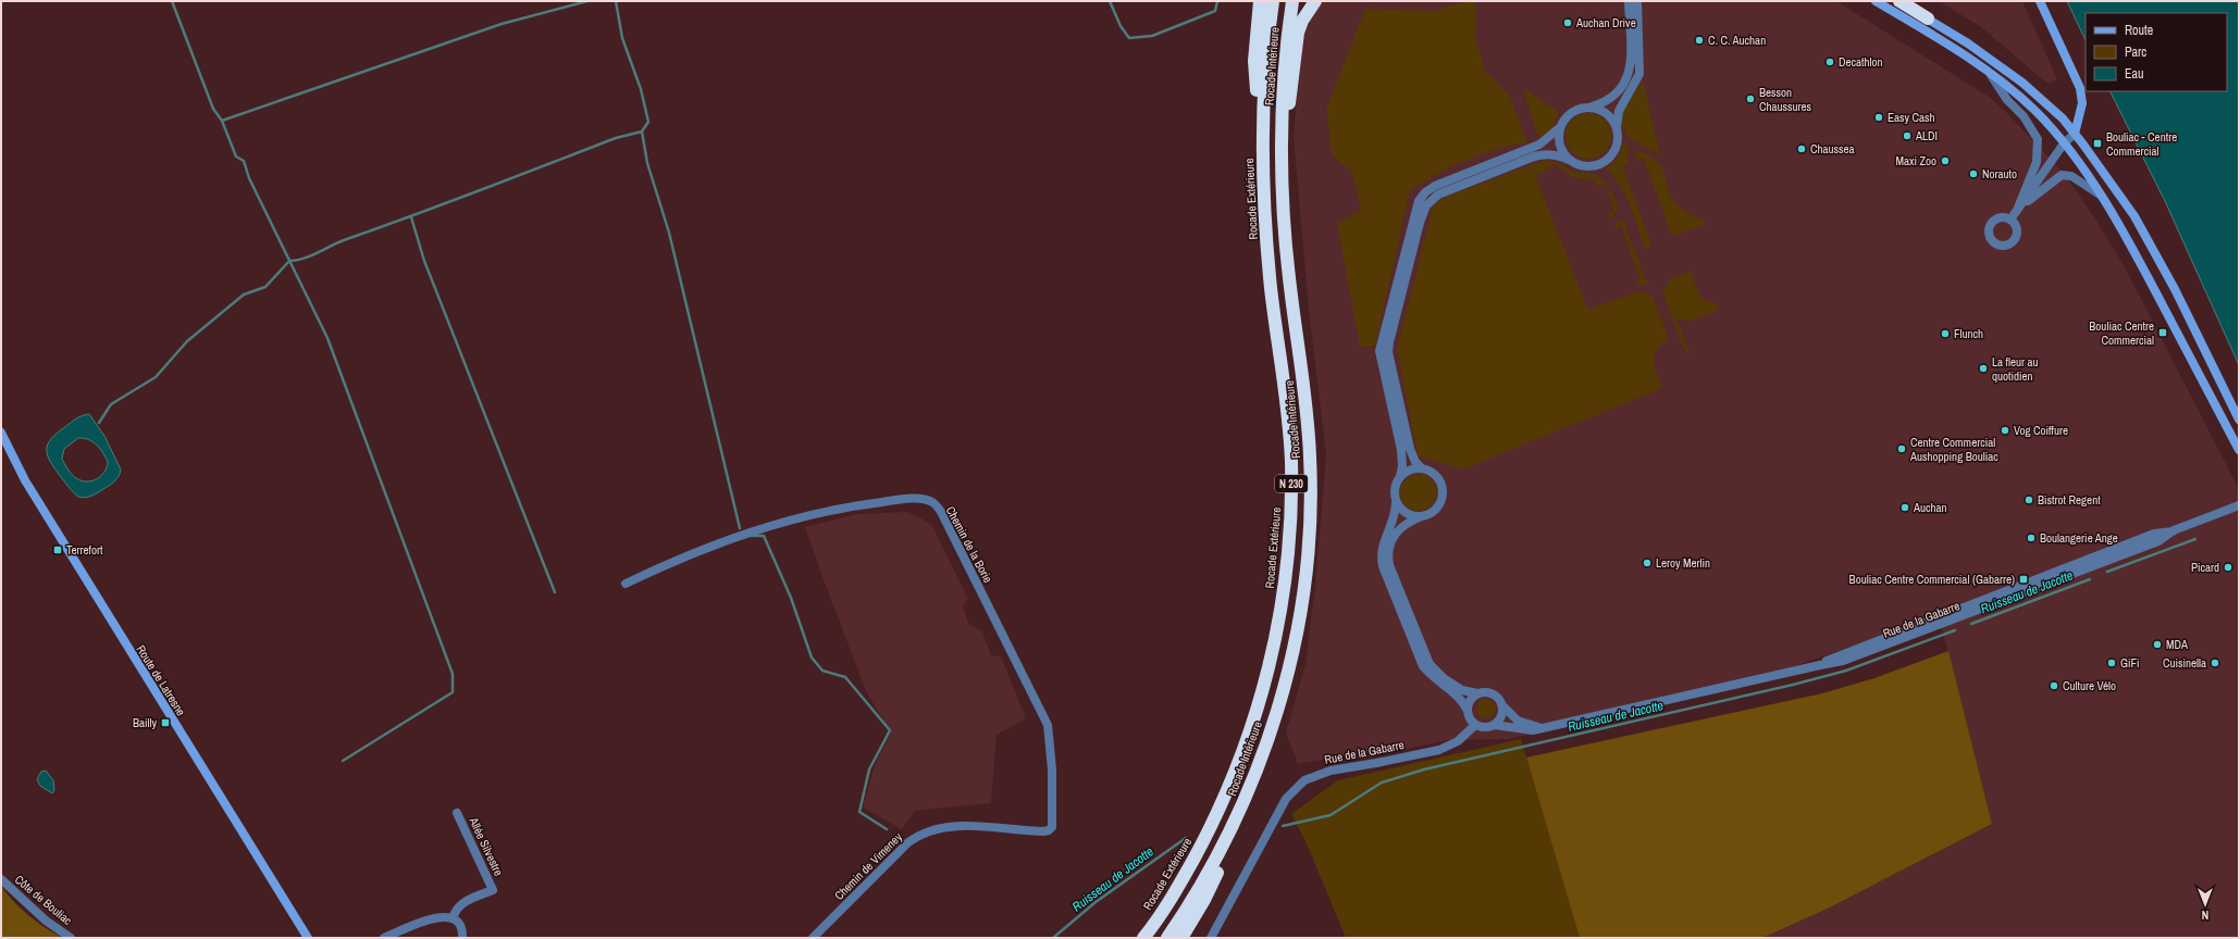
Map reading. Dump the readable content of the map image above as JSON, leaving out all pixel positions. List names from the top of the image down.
{
  "streets": {
    "highway": ["Rocade Intérieure", "Rocade Extérieure", "N 230"],
    "main road": ["Route de Latresne"],
    "street": [
      "Chemin de la Borie",
      "Rue de la Gabarre",
      "Allée Silvestre",
      "Chemin de Vimeney",
      "Côte de Bouliac"
    ]
  },
  "crossings": [
    ["Chemin de la Borie", "Chemin de Vimeney"]
  ],
  "water": ["Ruisseau de Jacotte"],
  "places": {
    "other": [
      "Auchan Drive",
      "C. C. Auchan",
      "Decathlon",
      "Besson Chaussures",
      "Easy Cash",
      "ALDI",
      "Chaussea",
      "Maxi Zoo",
      "Norauto",
      "Flunch",
      "La fleur au quotidien",
      "Vog Coiffure",
      "Centre Commercial Aushopping Bouliac",
      "Bistrot Regent",
      "Auchan",
      "Boulangerie Ange",
      "Leroy Merlin",
      "Picard",
      "MDA",
      "GiFi",
      "Cuisinella",
      "Culture Vélo"
    ],
    "transit": [
      "Bouliac - Centre Commercial",
      "Bouliac Centre Commercial",
      "Terrefort",
      "Bouliac Centre Commercial (Gabarre)",
      "Bailly"
    ]
  },
  "legend": ["Route", "Parc", "Eau"],
  "north": "bottom"
}
